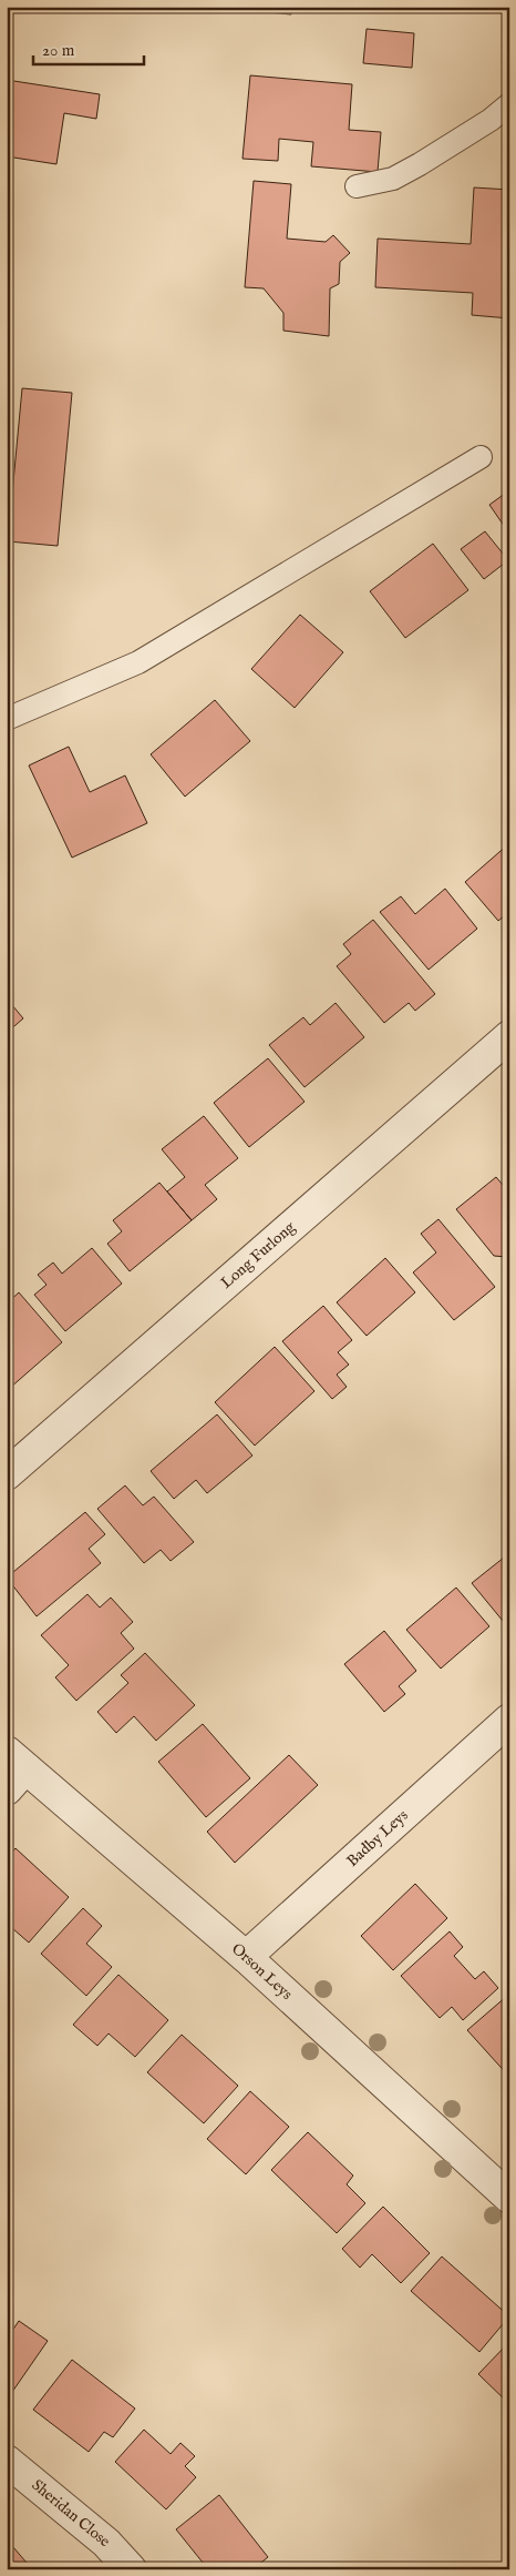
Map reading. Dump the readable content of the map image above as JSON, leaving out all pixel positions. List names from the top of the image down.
{
  "streets": {
    "street": [
      "Long Furlong",
      "Badby Leys",
      "Orson Leys",
      "Sheridan Close"
    ]
  },
  "crossings": [
    ["Badby Leys", "Orson Leys"]
  ],
  "scale_bar": "20 m"
}
